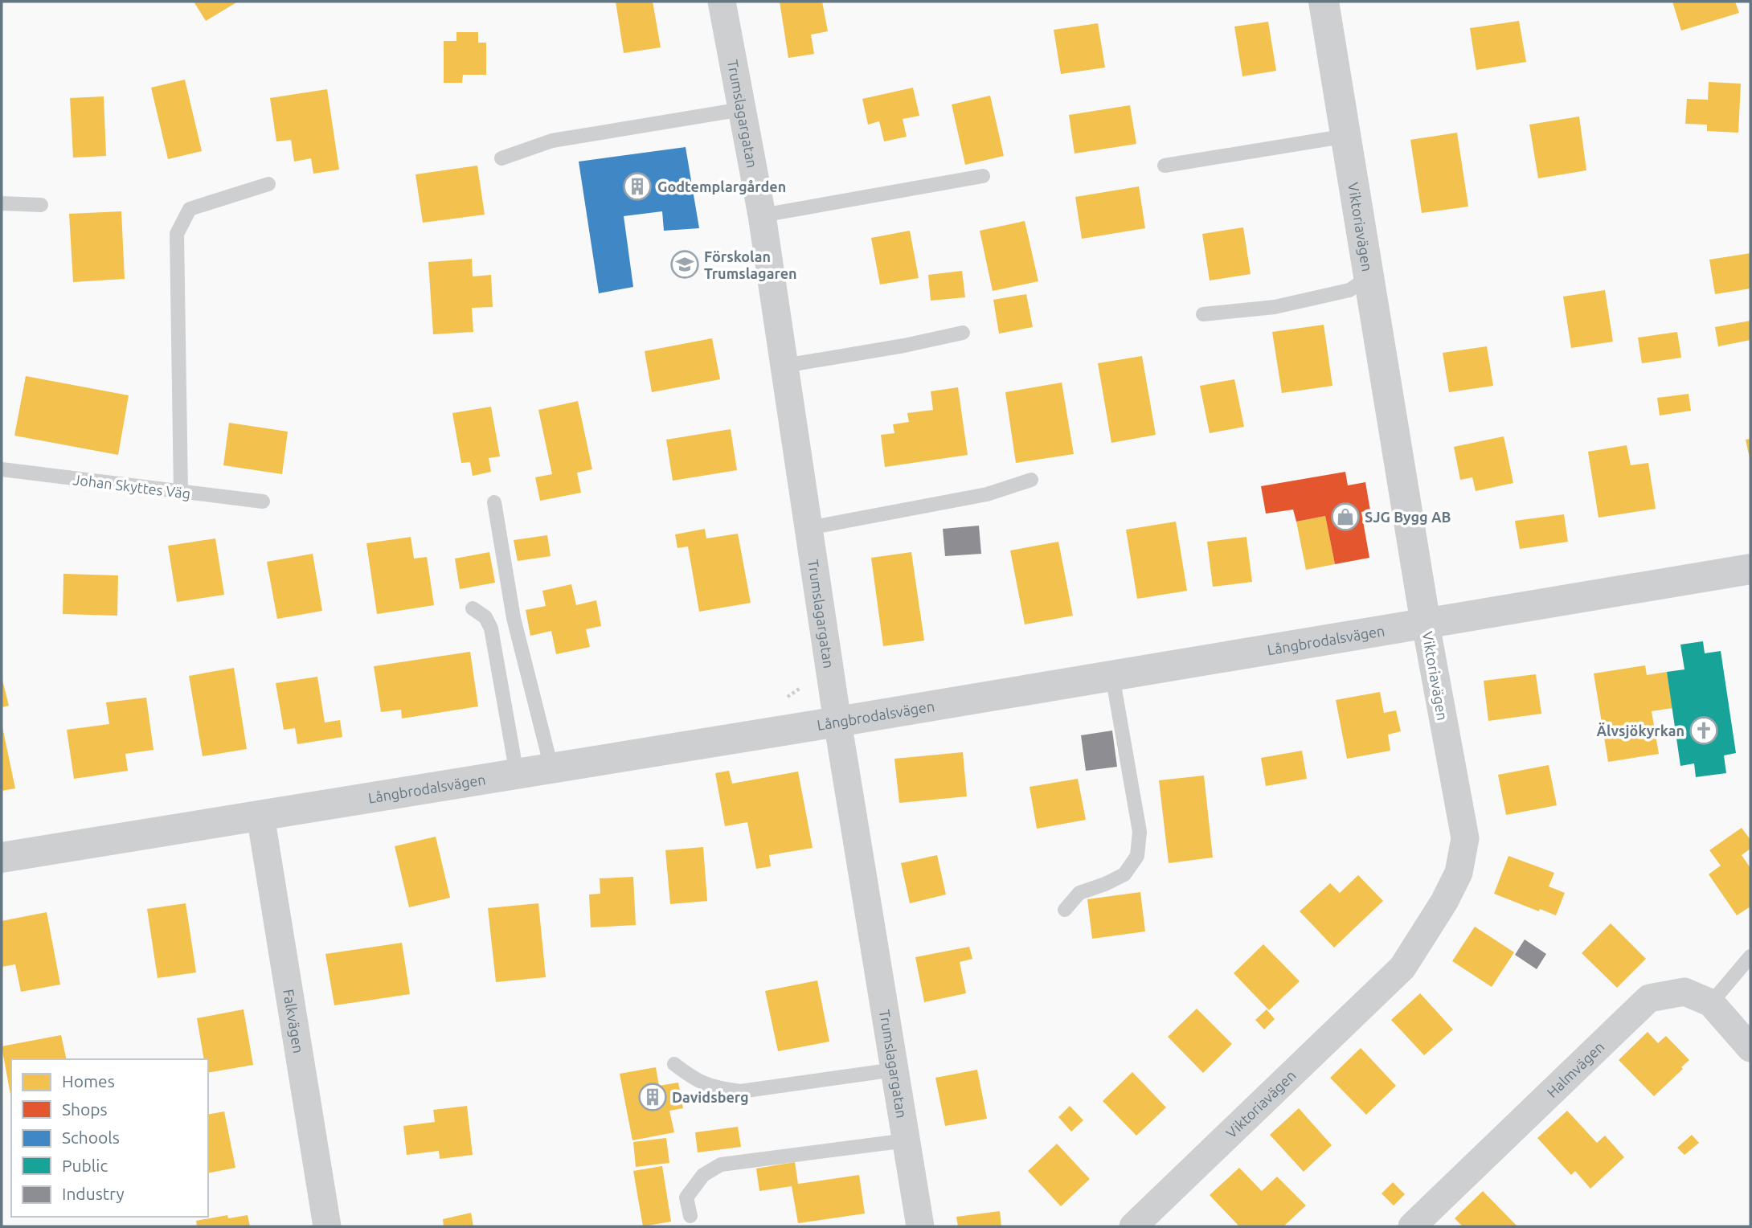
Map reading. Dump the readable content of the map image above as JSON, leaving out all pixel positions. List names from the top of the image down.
{
  "streets": {
    "street": [
      "Trumslagargatan",
      "Viktoriavägen",
      "Långbrodalsvägen",
      "Falkvägen",
      "Halmvägen"
    ],
    "lane": ["Johan Skyttes Väg"]
  },
  "crossings": [
    ["Trumslagargatan", "Långbrodalsvägen"],
    ["Viktoriavägen", "Långbrodalsvägen"],
    ["Långbrodalsvägen", "Falkvägen"]
  ],
  "places": {
    "building": ["Godtemplargården", "Davidsberg"],
    "school or university": ["Förskolan Trumslagaren"],
    "shop": ["SJG Bygg AB"],
    "church": ["Älvsjökyrkan"]
  },
  "legend": [
    "Homes",
    "Shops",
    "Schools",
    "Public",
    "Industry"
  ]
}
